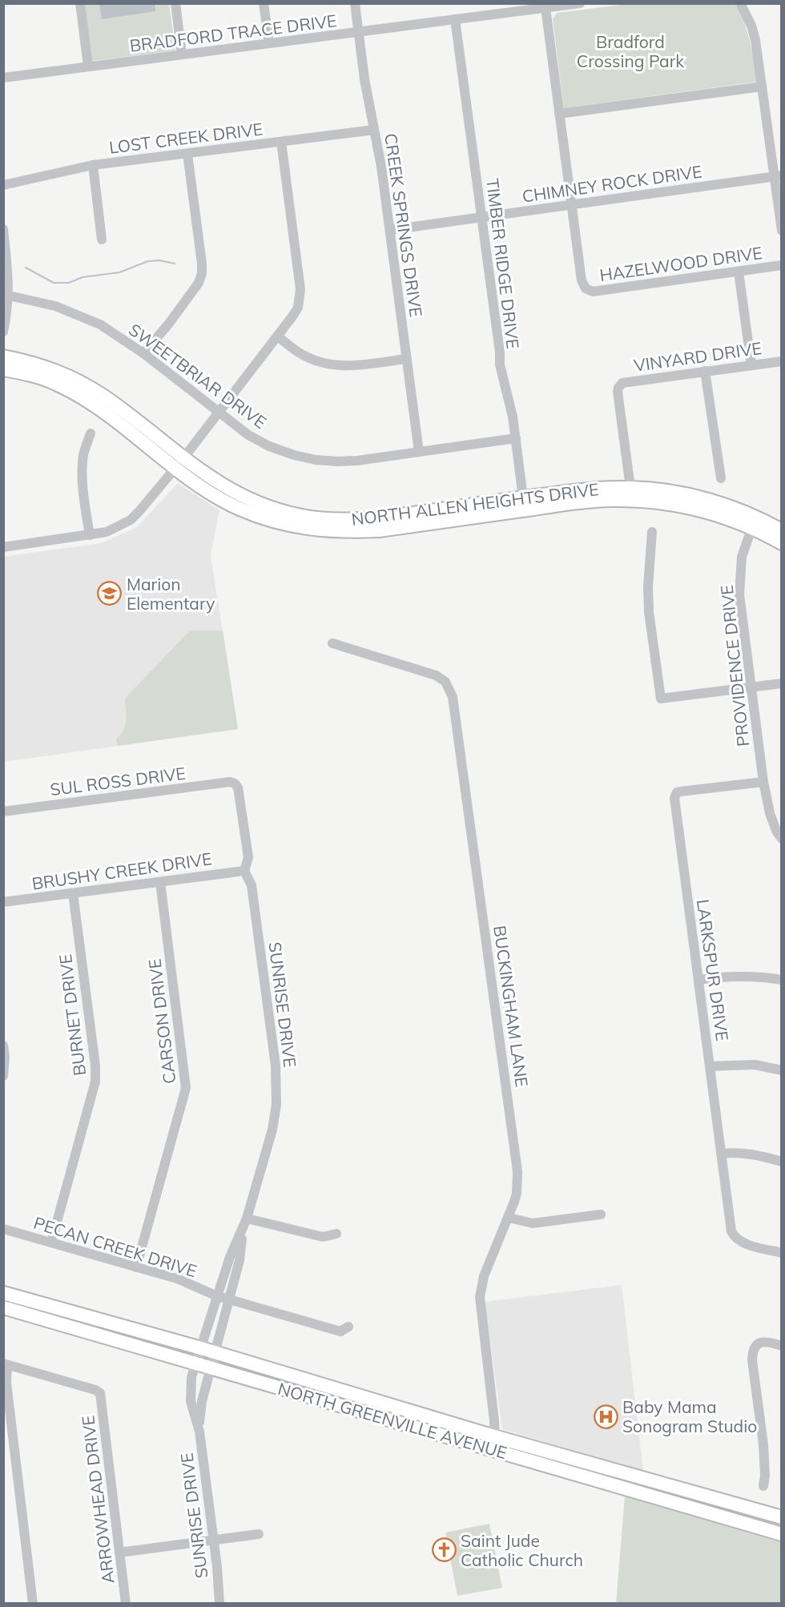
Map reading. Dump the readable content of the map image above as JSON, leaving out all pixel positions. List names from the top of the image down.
{
  "streets": {
    "main road": ["NORTH ALLEN HEIGHTS DRIVE", "NORTH GREENVILLE AVENUE"],
    "street": [
      "BRADFORD TRACE DRIVE",
      "LOST CREEK DRIVE",
      "CHIMNEY ROCK DRIVE",
      "CREEK SPRINGS DRIVE",
      "TIMBER RIDGE DRIVE",
      "HAZELWOOD DRIVE",
      "VINYARD DRIVE",
      "SWEETBRIAR DRIVE",
      "PROVIDENCE DRIVE",
      "SUL ROSS DRIVE",
      "BRUSHY CREEK DRIVE",
      "LARKSPUR DRIVE",
      "SUNRISE DRIVE",
      "BUCKINGHAM LANE",
      "BURNET DRIVE",
      "CARSON DRIVE",
      "PECAN CREEK DRIVE",
      "ARROWHEAD DRIVE"
    ]
  },
  "crossings": [
    ["BRADFORD TRACE DRIVE", "CREEK SPRINGS DRIVE"],
    ["BRADFORD TRACE DRIVE", "TIMBER RIDGE DRIVE"],
    ["LOST CREEK DRIVE", "CREEK SPRINGS DRIVE"],
    ["CHIMNEY ROCK DRIVE", "CREEK SPRINGS DRIVE"],
    ["CHIMNEY ROCK DRIVE", "TIMBER RIDGE DRIVE"],
    ["CHIMNEY ROCK DRIVE", "HAZELWOOD DRIVE"],
    ["CREEK SPRINGS DRIVE", "SWEETBRIAR DRIVE"],
    ["TIMBER RIDGE DRIVE", "SWEETBRIAR DRIVE"],
    ["TIMBER RIDGE DRIVE", "NORTH ALLEN HEIGHTS DRIVE"],
    ["VINYARD DRIVE", "NORTH ALLEN HEIGHTS DRIVE"],
    ["NORTH ALLEN HEIGHTS DRIVE", "PROVIDENCE DRIVE"],
    ["PROVIDENCE DRIVE", "LARKSPUR DRIVE"],
    ["SUL ROSS DRIVE", "SUNRISE DRIVE"],
    ["BRUSHY CREEK DRIVE", "SUNRISE DRIVE"],
    ["BRUSHY CREEK DRIVE", "BURNET DRIVE"],
    ["BRUSHY CREEK DRIVE", "CARSON DRIVE"],
    ["SUNRISE DRIVE", "PECAN CREEK DRIVE"],
    ["SUNRISE DRIVE", "NORTH GREENVILLE AVENUE"],
    ["BUCKINGHAM LANE", "NORTH GREENVILLE AVENUE"],
    ["BURNET DRIVE", "PECAN CREEK DRIVE"],
    ["CARSON DRIVE", "PECAN CREEK DRIVE"]
  ],
  "parks": ["Bradford Crossing Park"],
  "places": {
    "school or university": ["Marion Elementary"],
    "hospital": ["Baby Mama Sonogram Studio"],
    "church": ["Saint Jude Catholic Church"]
  }
}
